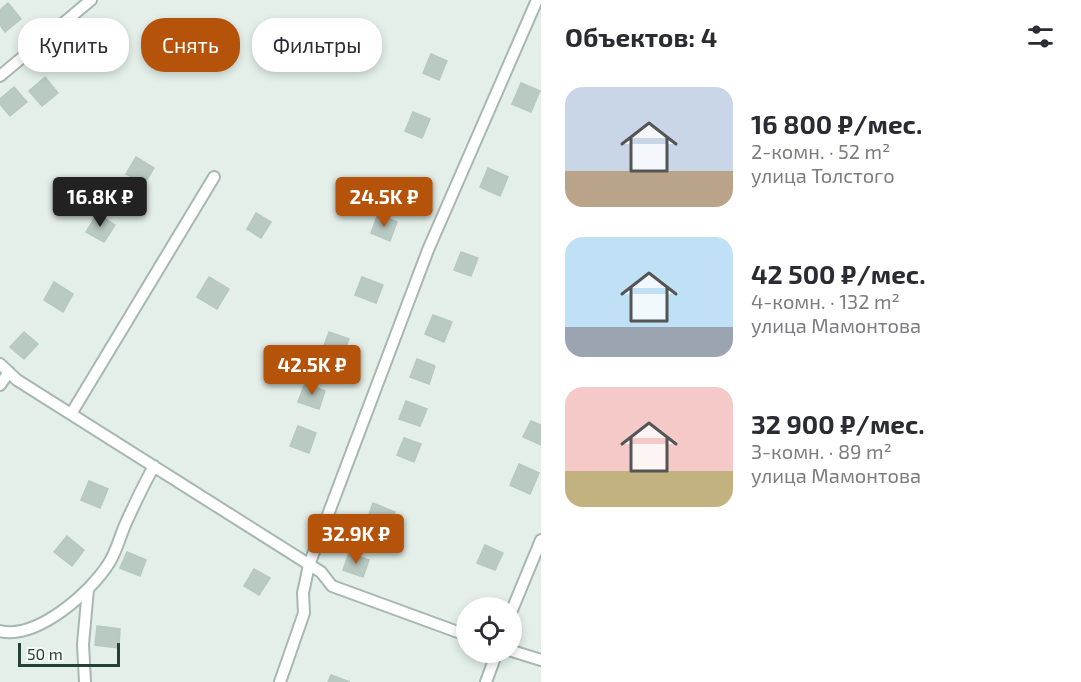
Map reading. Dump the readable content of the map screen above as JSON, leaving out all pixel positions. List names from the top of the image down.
{
  "scale_bar": "50 m",
  "page": {
    "heading": "Объектов: 4",
    "chip": ["Купить", "Снять", "Фильтры"],
    "list": [
      {
        "name": "16 800 ₽/мес.",
        "note": "2-комн. · 52 m² · улица Толстого"
      },
      {
        "name": "42 500 ₽/мес.",
        "note": "4-комн. · 132 m² · улица Мамонтова"
      },
      {
        "name": "32 900 ₽/мес.",
        "note": "3-комн. · 89 m² · улица Мамонтова"
      }
    ],
    "price": [
      "16.8K ₽",
      "24.5K ₽",
      "42.5K ₽",
      "32.9K ₽"
    ],
    "scale": "50 m"
  }
}
